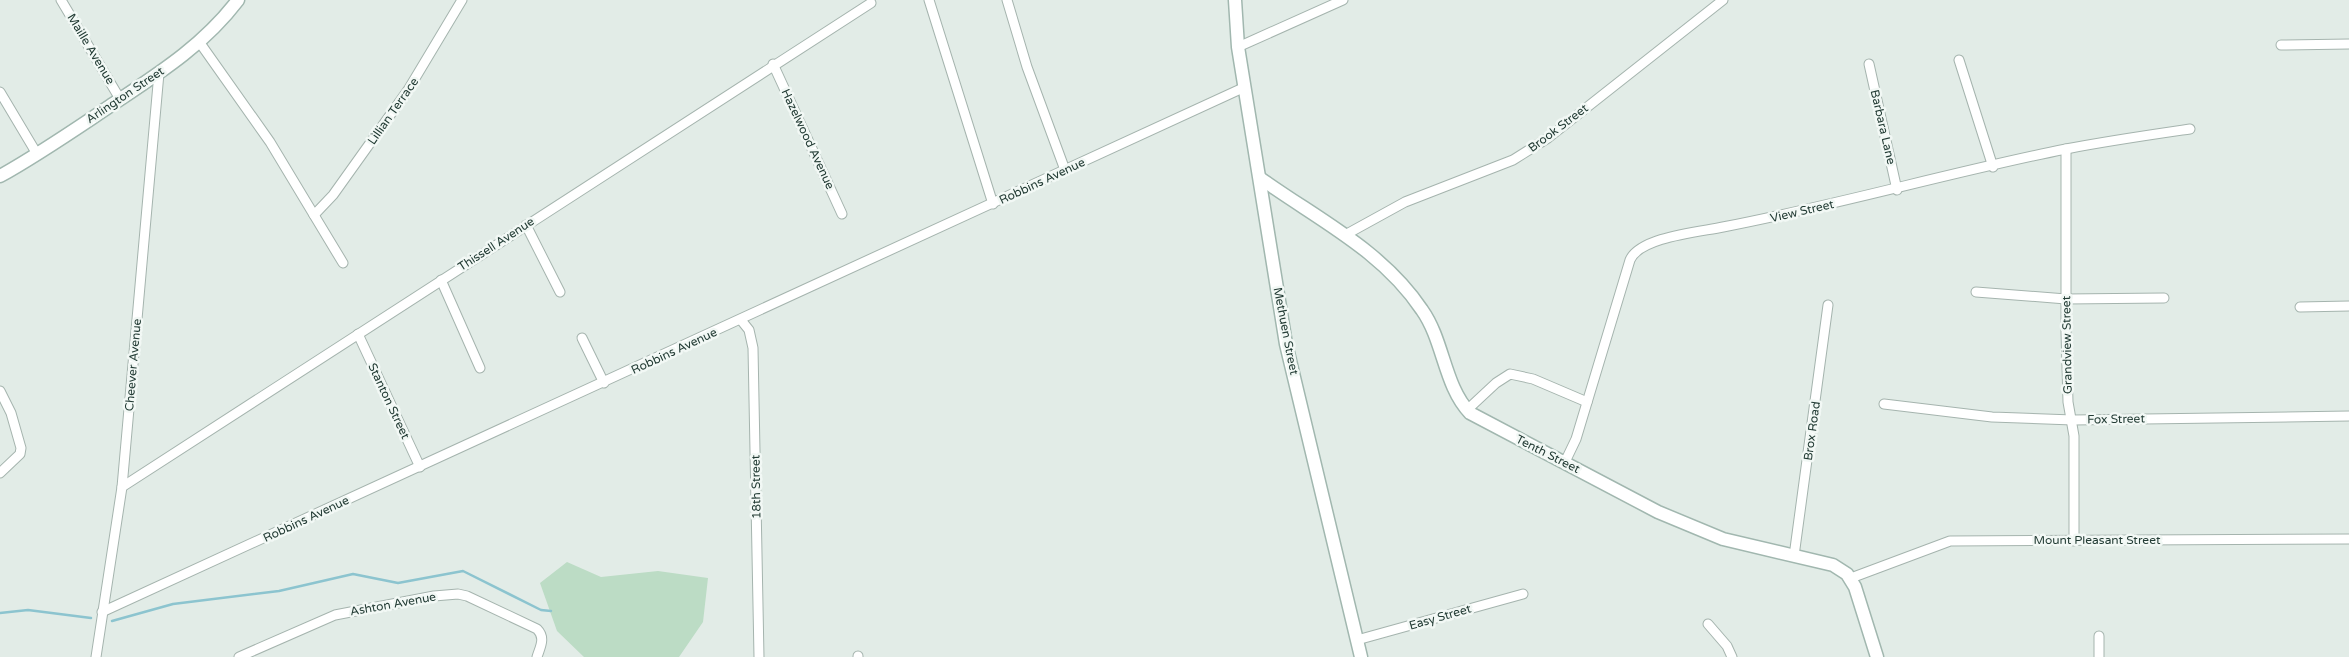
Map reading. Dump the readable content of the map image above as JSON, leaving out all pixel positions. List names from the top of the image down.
{
  "streets": {
    "street": [
      "Maille Avenue",
      "Arlington Street",
      "Lillian Terrace",
      "Barbara Lane",
      "Brook Street",
      "Hazelwood Avenue",
      "Robbins Avenue",
      "View Street",
      "Thissell Avenue",
      "Methuen Street",
      "Grandview Street",
      "Cheever Avenue",
      "Stanton Street",
      "Fox Street",
      "Brox Road",
      "Tenth Street",
      "18th Street",
      "Mount Pleasant Street",
      "Ashton Avenue",
      "Easy Street"
    ]
  },
  "crossings": [
    ["Maille Avenue", "Arlington Street"],
    ["Arlington Street", "Cheever Avenue"],
    ["Barbara Lane", "View Street"],
    ["Brook Street", "Tenth Street"],
    ["Hazelwood Avenue", "Thissell Avenue"],
    ["Robbins Avenue", "Methuen Street"],
    ["Robbins Avenue", "Cheever Avenue"],
    ["Robbins Avenue", "Stanton Street"],
    ["Robbins Avenue", "18th Street"],
    ["View Street", "Grandview Street"],
    ["View Street", "Tenth Street"],
    ["Thissell Avenue", "Cheever Avenue"],
    ["Thissell Avenue", "Stanton Street"],
    ["Methuen Street", "Tenth Street"],
    ["Methuen Street", "Easy Street"],
    ["Grandview Street", "Fox Street"],
    ["Grandview Street", "Mount Pleasant Street"],
    ["Brox Road", "Tenth Street"],
    ["Tenth Street", "Mount Pleasant Street"]
  ]
}
